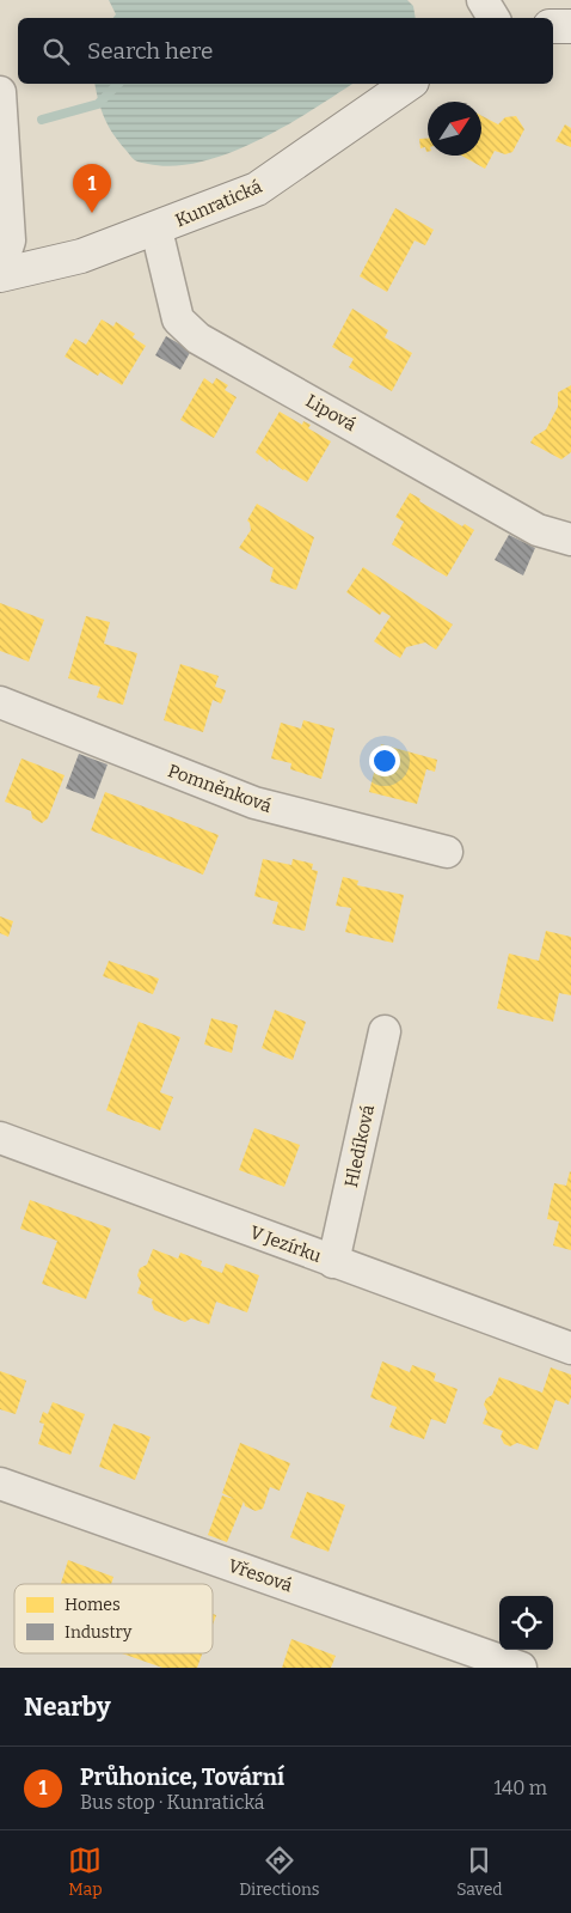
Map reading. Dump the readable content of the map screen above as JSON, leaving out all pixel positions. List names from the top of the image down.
{
  "streets": {
    "street": [
      "Kunratická",
      "Lipová",
      "Pomněnková",
      "Hledíková",
      "V Jezírku",
      "Vřesová"
    ]
  },
  "crossings": [
    ["Kunratická", "Lipová"],
    ["Hledíková", "V Jezírku"]
  ],
  "legend": ["Homes", "Industry"],
  "north": "top right",
  "page": {
    "search": "Search here",
    "pins": "1",
    "heading": "Nearby",
    "list": [
      {
        "mark": "1",
        "name": "Průhonice, Tovární",
        "note": "Bus stop · Kunratická",
        "value": "140 m"
      }
    ],
    "nav": ["Map", "Directions", "Saved"]
  }
}
